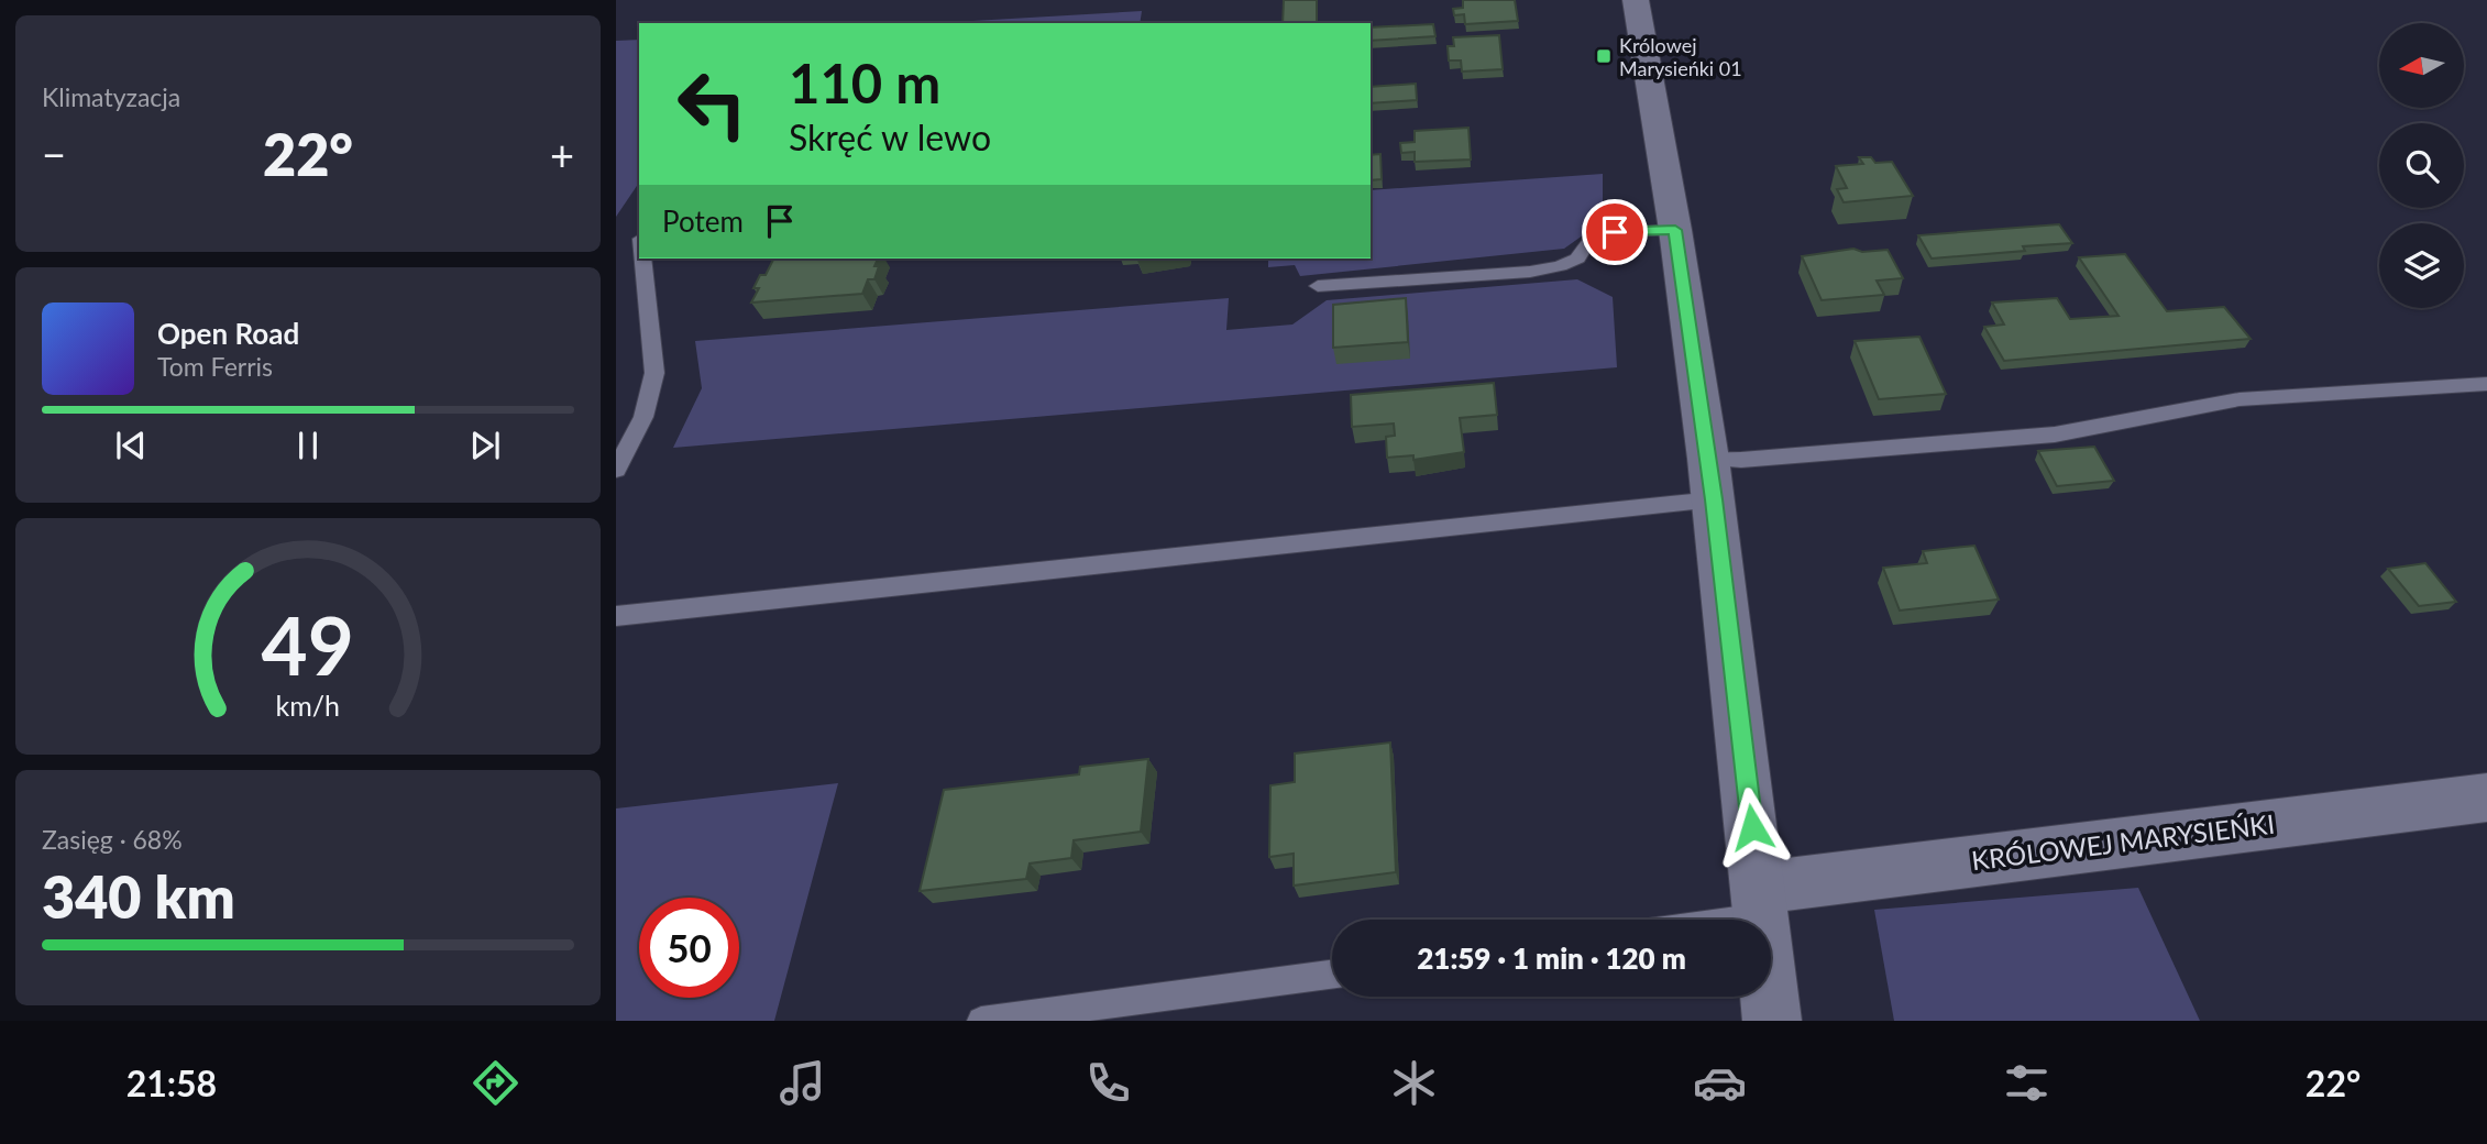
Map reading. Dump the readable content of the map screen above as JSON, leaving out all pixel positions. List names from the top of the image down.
{
  "streets": {
    "main road": ["KRÓLOWEJ MARYSIEŃKI"]
  },
  "places": {
    "transit": ["Królowej Marysieńki 01"]
  },
  "north": "left",
  "page": {
    "tile": [
      "Klimatyzacja",
      ["Zasięg · 68%", "340 km"]
    ],
    "turn": ["110 m", "Skręć w lewo"],
    "heat": ["−", "22°", "+"],
    "then": "Potem",
    "song": ["Open Road", "Tom Ferris"],
    "limit": "50",
    "trip": "21:59 · 1 min · 120 m",
    "tabs": ["21:58", "22°"],
    "gauge": ["49", "km/h"]
  }
}
